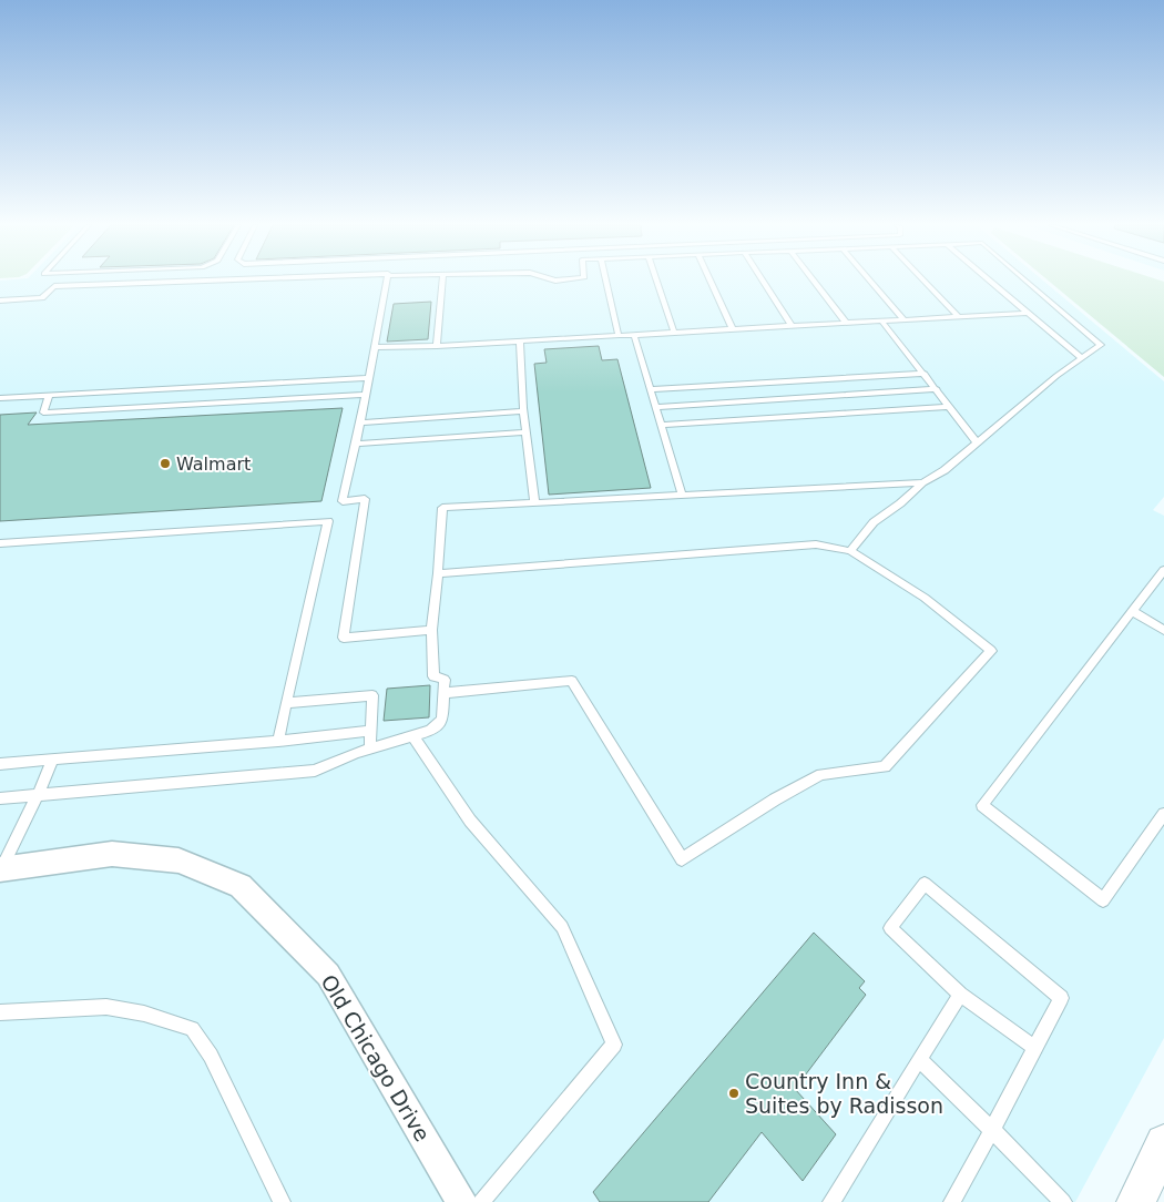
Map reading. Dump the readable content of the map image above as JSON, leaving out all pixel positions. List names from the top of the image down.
{
  "streets": {
    "street": ["Old Chicago Drive"]
  },
  "places": ["Walmart", "Country Inn & Suites by Radisson"]
}
